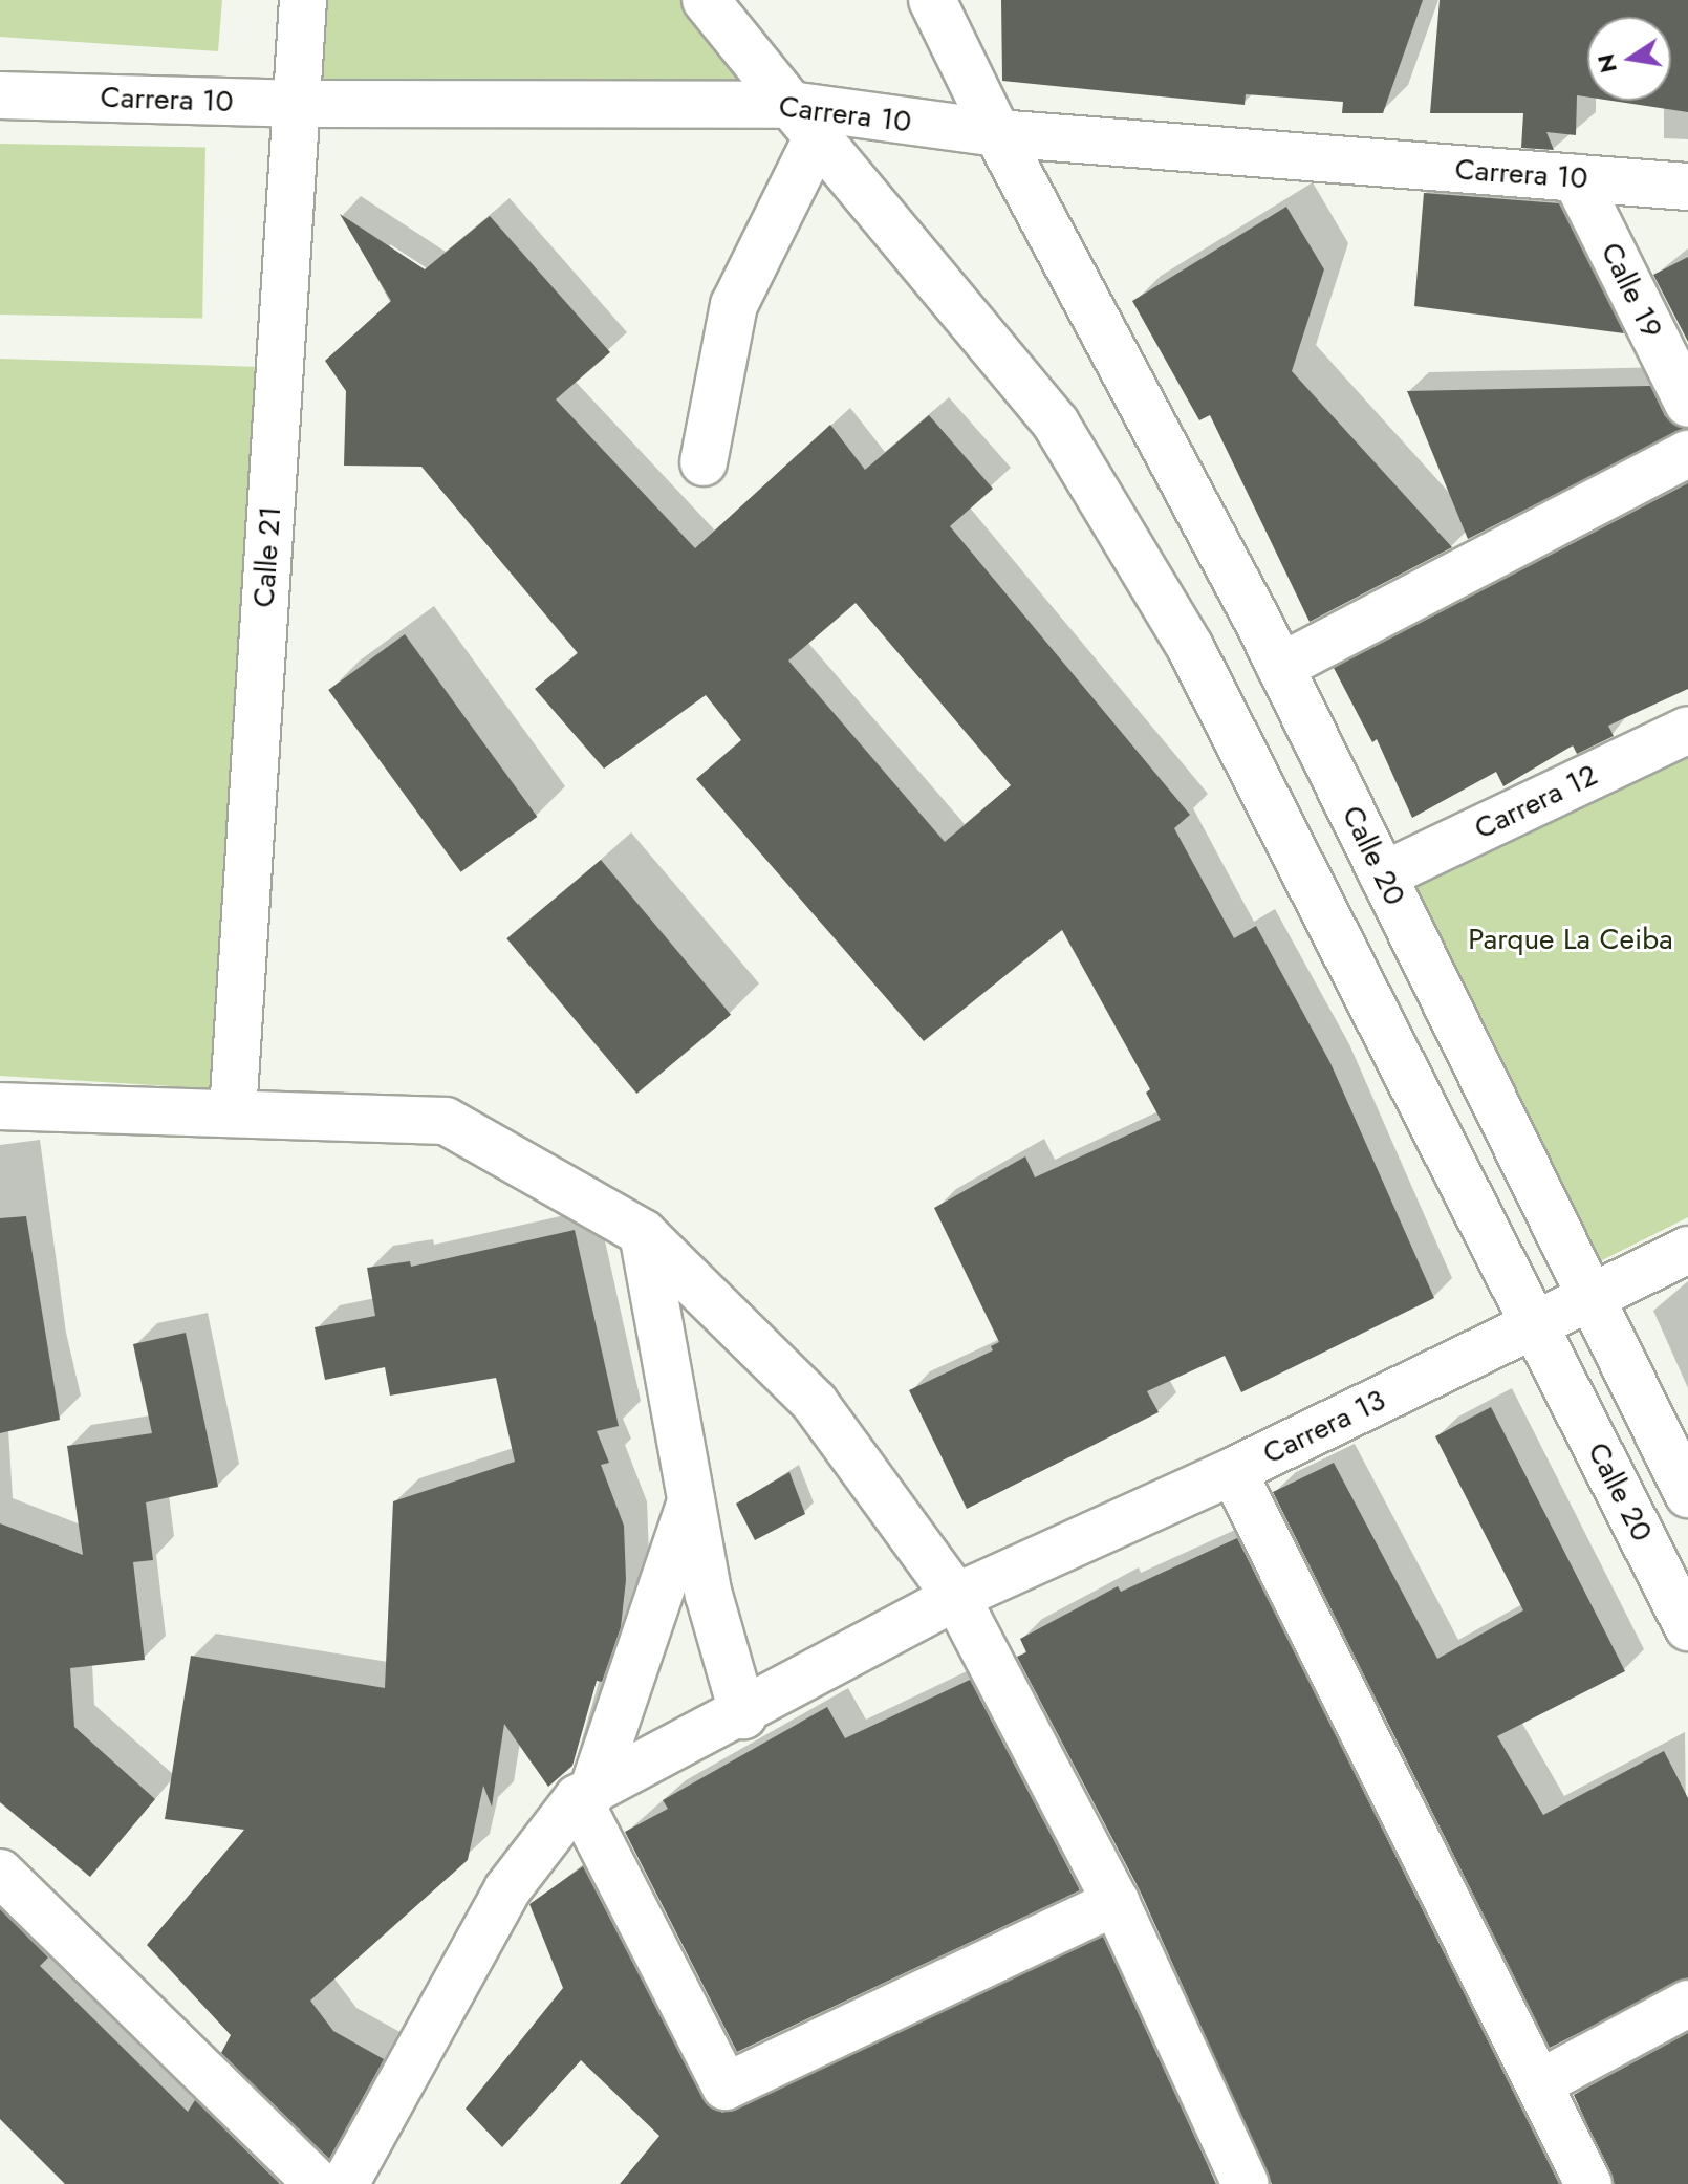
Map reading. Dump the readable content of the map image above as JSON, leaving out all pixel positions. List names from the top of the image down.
{
  "streets": {
    "street": [
      "Carrera 10",
      "Calle 19",
      "Calle 21",
      "Carrera 12",
      "Calle 20",
      "Carrera 13"
    ]
  },
  "crossings": [
    ["Carrera 10", "Calle 19"],
    ["Carrera 10", "Calle 21"],
    ["Carrera 10", "Calle 20"],
    ["Carrera 12", "Calle 20"],
    ["Calle 20", "Carrera 13"]
  ],
  "parks": ["Parque La Ceiba"],
  "north": "left"
}
